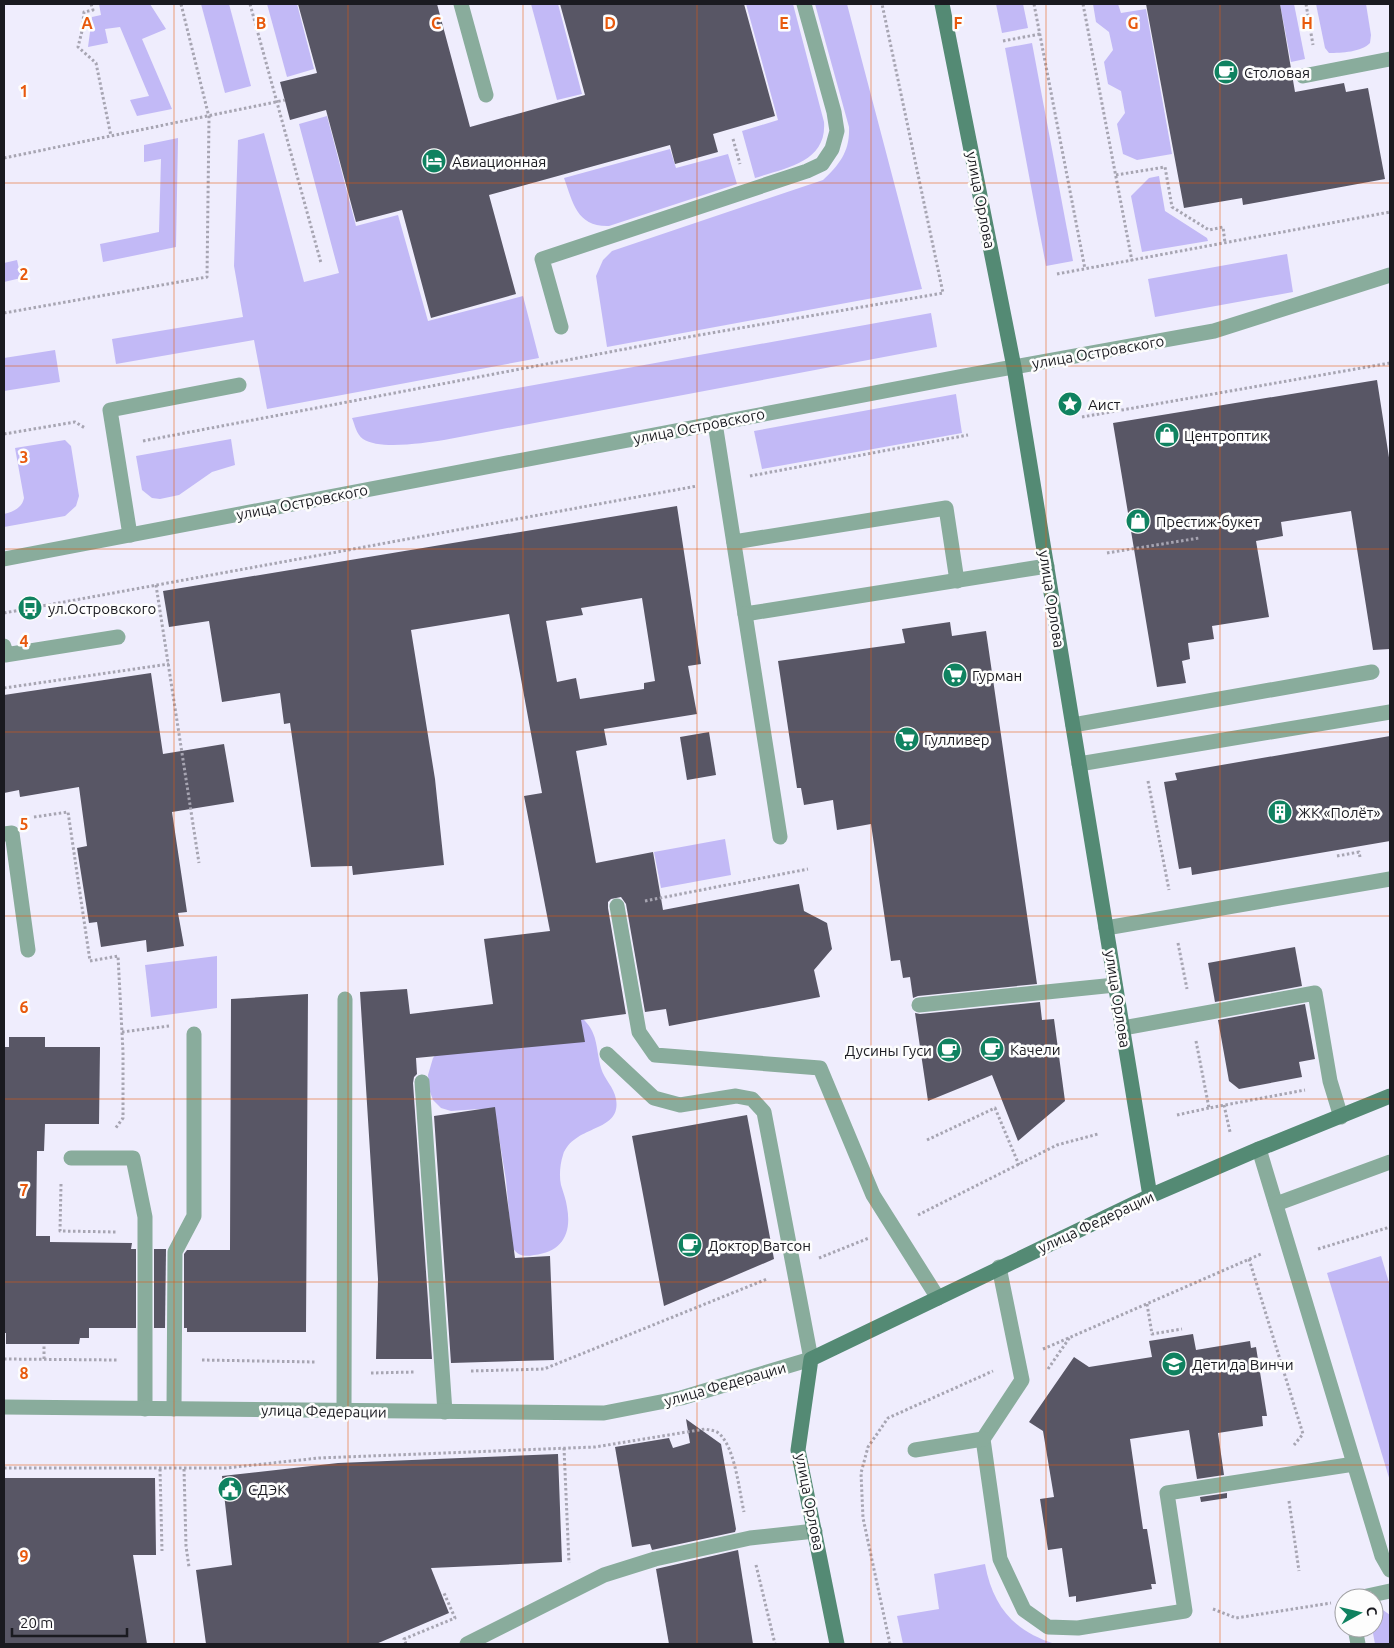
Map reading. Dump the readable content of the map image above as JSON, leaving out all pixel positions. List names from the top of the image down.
{
  "streets": {
    "street": ["улица Орлова", "улица Островского", "улица Федерации"]
  },
  "crossings": [
    ["улица Орлова", "улица Островского"],
    ["улица Орлова", "улица Федерации"]
  ],
  "places": {
    "cafe": [
      "Столовая",
      "Качели",
      "Дусины Гуси",
      "Доктор Ватсон"
    ],
    "hotel": ["Авиационная"],
    "place": ["Аист"],
    "shop": ["Центроптик", "Престиж-букет"],
    "bus stop": ["ул.Островского"],
    "supermarket": ["Гурман", "Гулливер"],
    "building": ["ЖК «Полёт»"],
    "school or university": ["Дети да Винчи"],
    "public building": ["СДЭК"]
  },
  "scale_bar": "20 m",
  "north": "right",
  "grid": {
    "columns": [
      "A",
      "B",
      "C",
      "D",
      "E",
      "F",
      "G",
      "H"
    ],
    "rows": [
      "1",
      "2",
      "3",
      "4",
      "5",
      "6",
      "7",
      "8",
      "9"
    ]
  }
}
